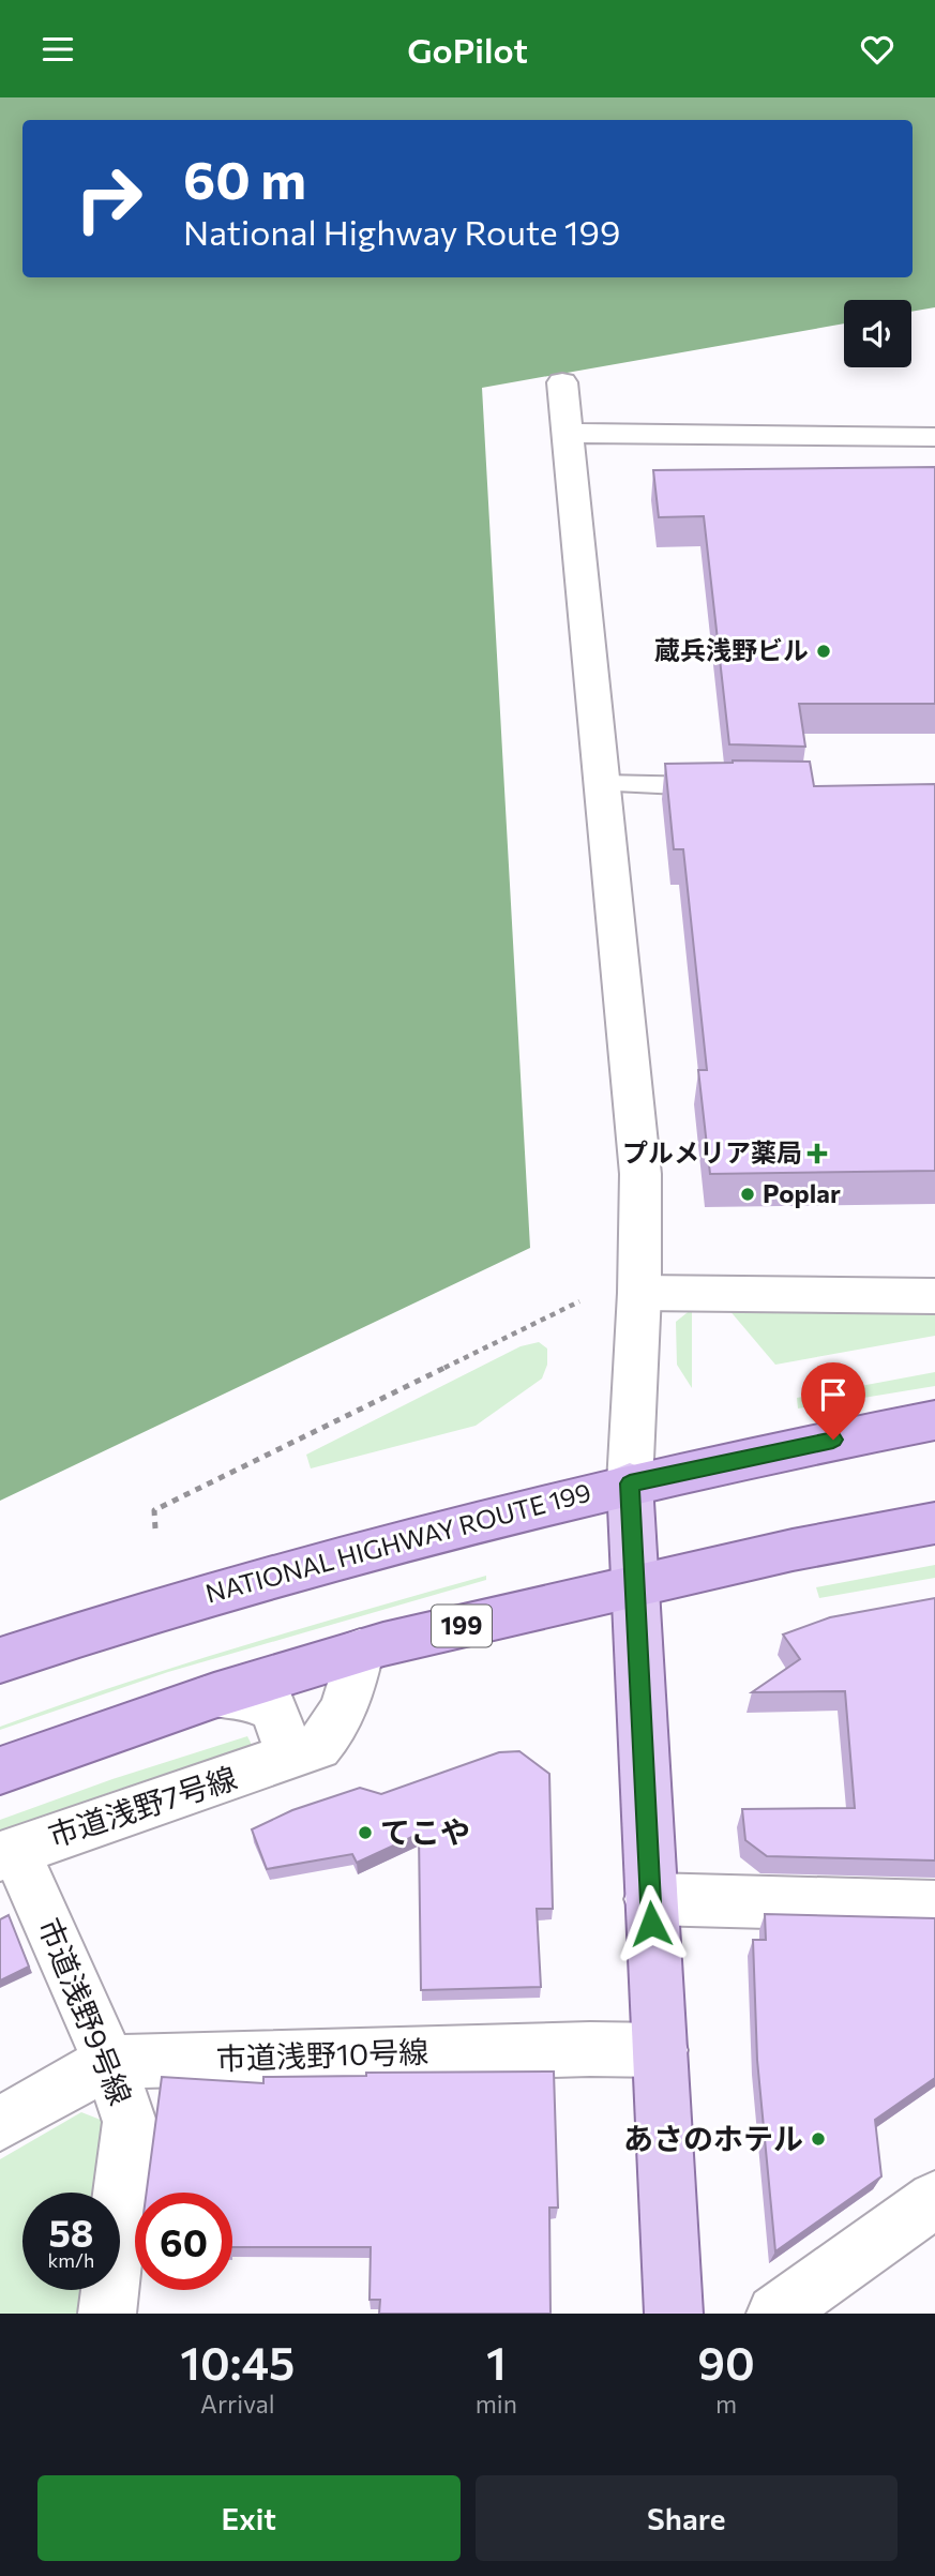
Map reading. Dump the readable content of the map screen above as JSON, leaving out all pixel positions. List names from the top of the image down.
{
  "streets": {
    "highway": ["NATIONAL HIGHWAY ROUTE 199", "199"],
    "street": ["市道浅野7号線", "市道浅野9号線", "市道浅野10号線"]
  },
  "crossings": [
    ["199", "市道浅野7号線"],
    ["市道浅野7号線", "市道浅野9号線"],
    ["市道浅野9号線", "市道浅野10号線"]
  ],
  "places": {
    "other": [
      "蔵兵浅野ビル",
      "Poplar",
      "てこや",
      "あさのホテル"
    ],
    "health": ["プルメリア薬局"]
  },
  "page": {
    "header": "GoPilot",
    "turn": ["60 m", "National Highway Route 199"],
    "speed": "58 km/h",
    "limit": "60",
    "eta": [
      "10:45",
      "Arrival",
      "1",
      "min",
      "90",
      "m"
    ],
    "buttons": ["Exit", "Share"]
  }
}
